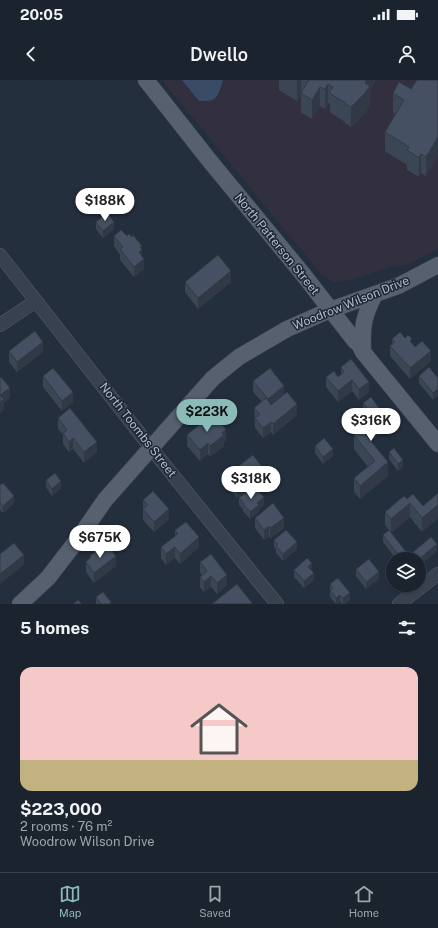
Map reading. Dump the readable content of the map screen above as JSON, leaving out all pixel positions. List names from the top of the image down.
{
  "streets": {
    "main road": ["North Patterson Street", "Woodrow Wilson Drive"],
    "street": ["North Toombs Street"]
  },
  "crossings": [
    ["North Patterson Street", "Woodrow Wilson Drive"],
    ["Woodrow Wilson Drive", "North Toombs Street"]
  ],
  "page": {
    "status": "20:05",
    "header": "Dwello",
    "price": [
      "$188K",
      "$223K",
      "$316K",
      "$318K",
      "$675K"
    ],
    "heading": "5 homes",
    "list": [
      {
        "name": "$223,000",
        "note": "2 rooms · 76 m² · Woodrow Wilson Drive"
      }
    ],
    "tabs": ["Map", "Saved", "Home"]
  }
}
